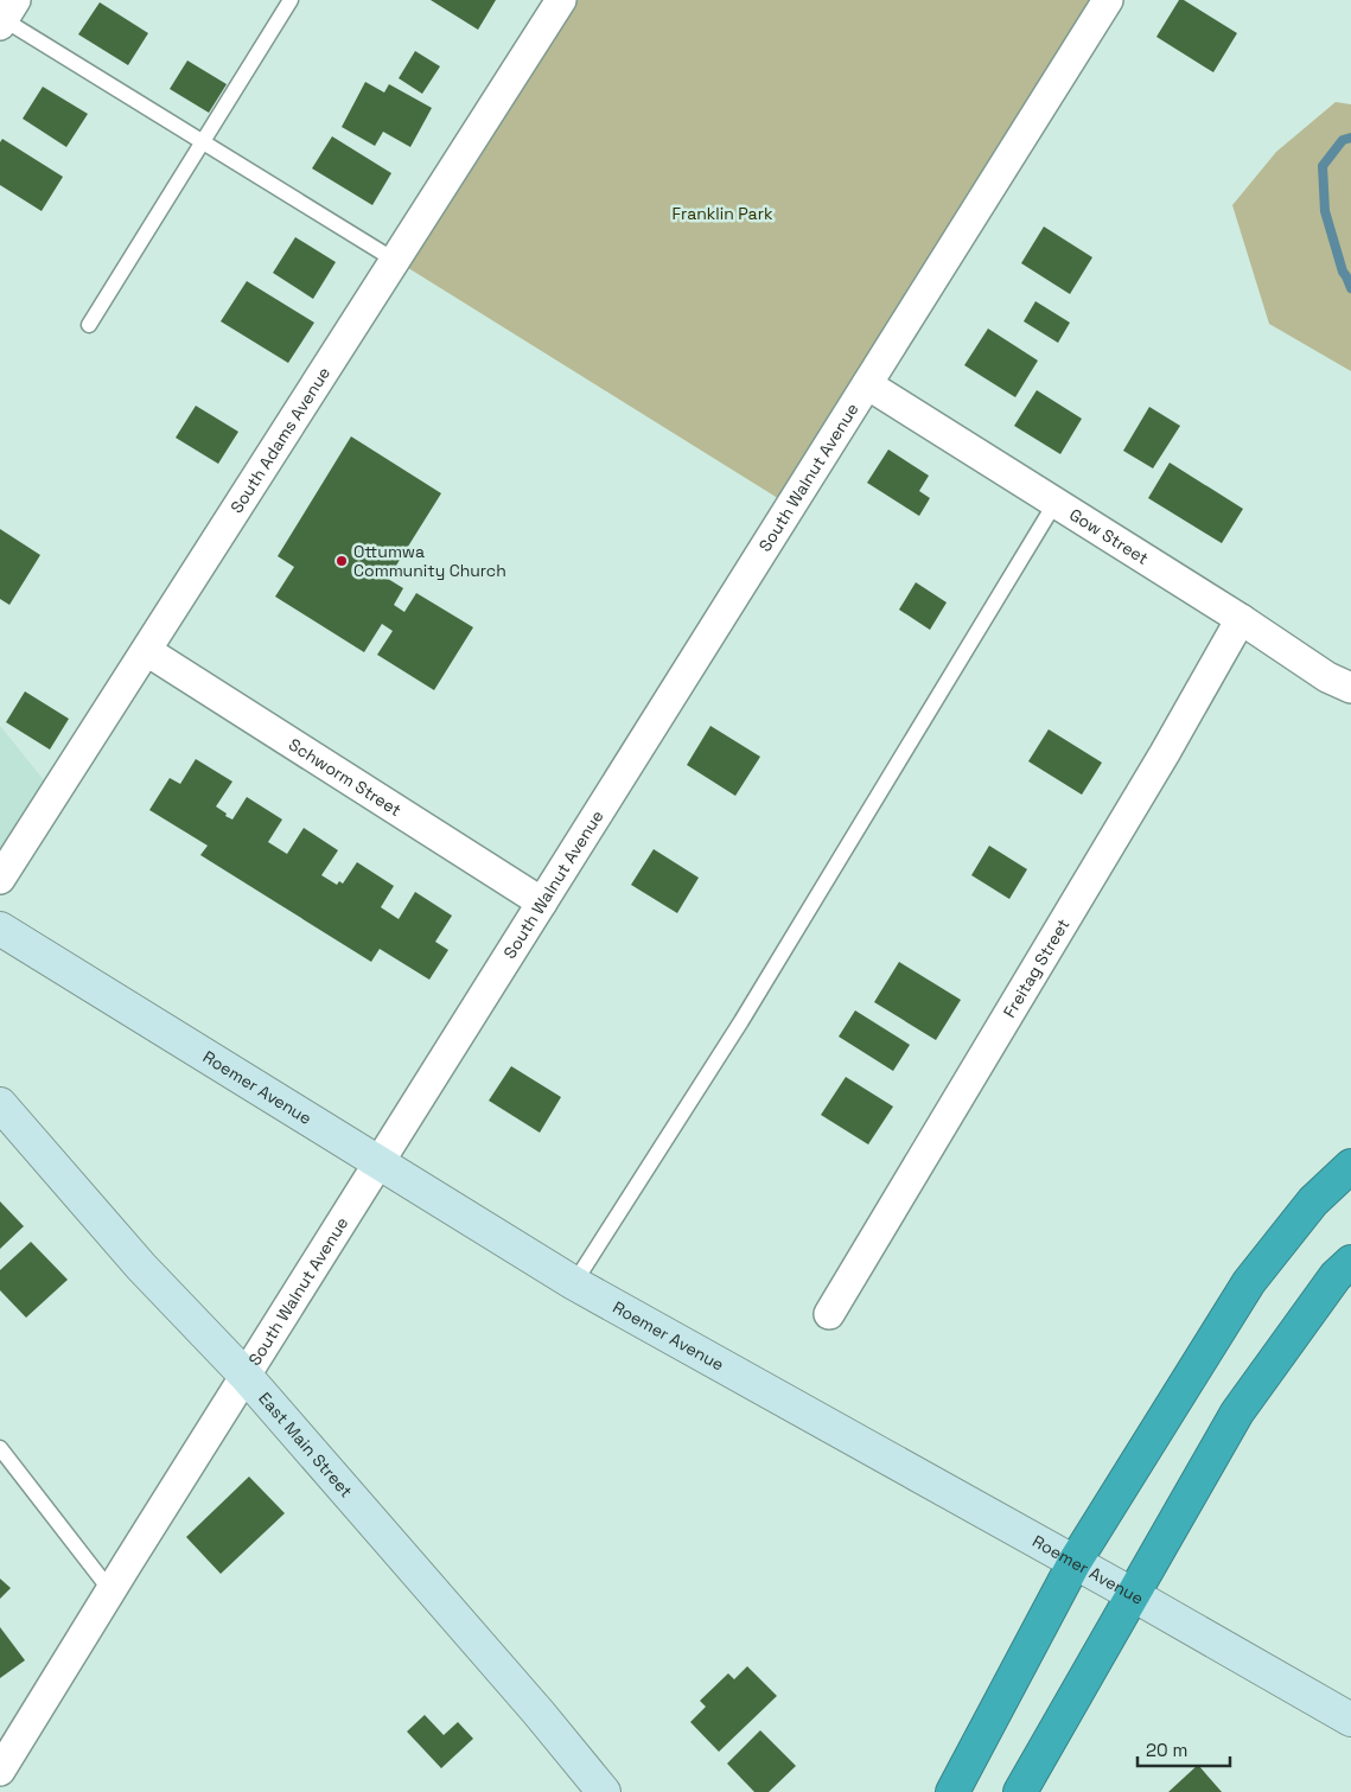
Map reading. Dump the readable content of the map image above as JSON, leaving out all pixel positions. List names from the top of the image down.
{
  "streets": {
    "main road": ["Roemer Avenue", "East Main Street"],
    "street": [
      "South Adams Avenue",
      "South Walnut Avenue",
      "Gow Street",
      "Schworm Street",
      "Freitag Street"
    ]
  },
  "crossings": [
    ["South Adams Avenue", "Schworm Street"],
    ["South Walnut Avenue", "Gow Street"],
    ["South Walnut Avenue", "Schworm Street"],
    ["South Walnut Avenue", "Roemer Avenue"],
    ["South Walnut Avenue", "East Main Street"],
    ["Gow Street", "Freitag Street"]
  ],
  "parks": ["Franklin Park"],
  "places": ["Ottumwa Community Church"],
  "scale_bar": "20 m"
}
